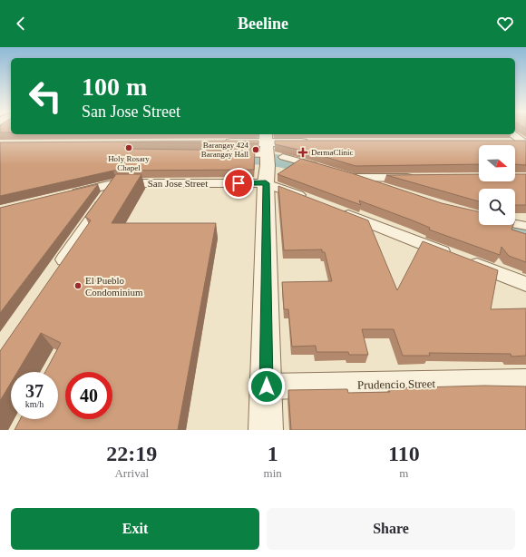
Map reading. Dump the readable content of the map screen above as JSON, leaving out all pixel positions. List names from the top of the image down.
{
  "streets": {
    "street": ["San Jose Street", "Prudencio Street"]
  },
  "places": {
    "other": ["Holy Rosary Chapel", "Barangay 424 Barangay Hall", "El Pueblo Condominium"],
    "health": ["DermaClinic"]
  },
  "north": "right",
  "page": {
    "header": "Beeline",
    "turn": ["100 m", "San Jose Street"],
    "speed": "37 km/h",
    "limit": "40",
    "eta": [
      "22:19",
      "Arrival",
      "1",
      "min",
      "110",
      "m"
    ],
    "buttons": ["Exit", "Share"]
  }
}
